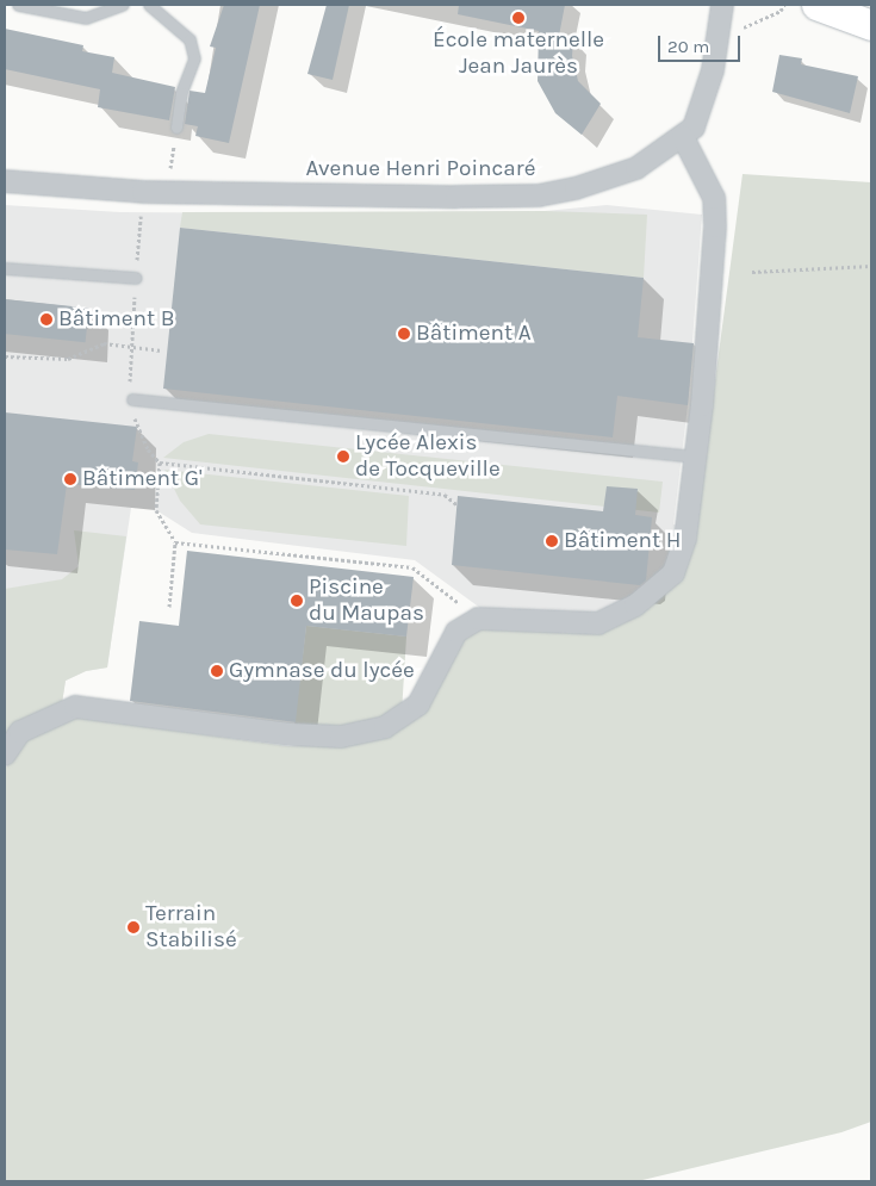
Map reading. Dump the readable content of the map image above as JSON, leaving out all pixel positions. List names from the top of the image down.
{
  "streets": {
    "street": ["Avenue Henri Poincaré"]
  },
  "places": [
    "École maternelle Jean Jaurès",
    "Bâtiment B",
    "Bâtiment A",
    "Lycée Alexis de Tocqueville",
    "Bâtiment G'",
    "Bâtiment H",
    "Piscine du Maupas",
    "Gymnase du lycée",
    "Terrain Stabilisé"
  ],
  "scale_bar": "20 m"
}
